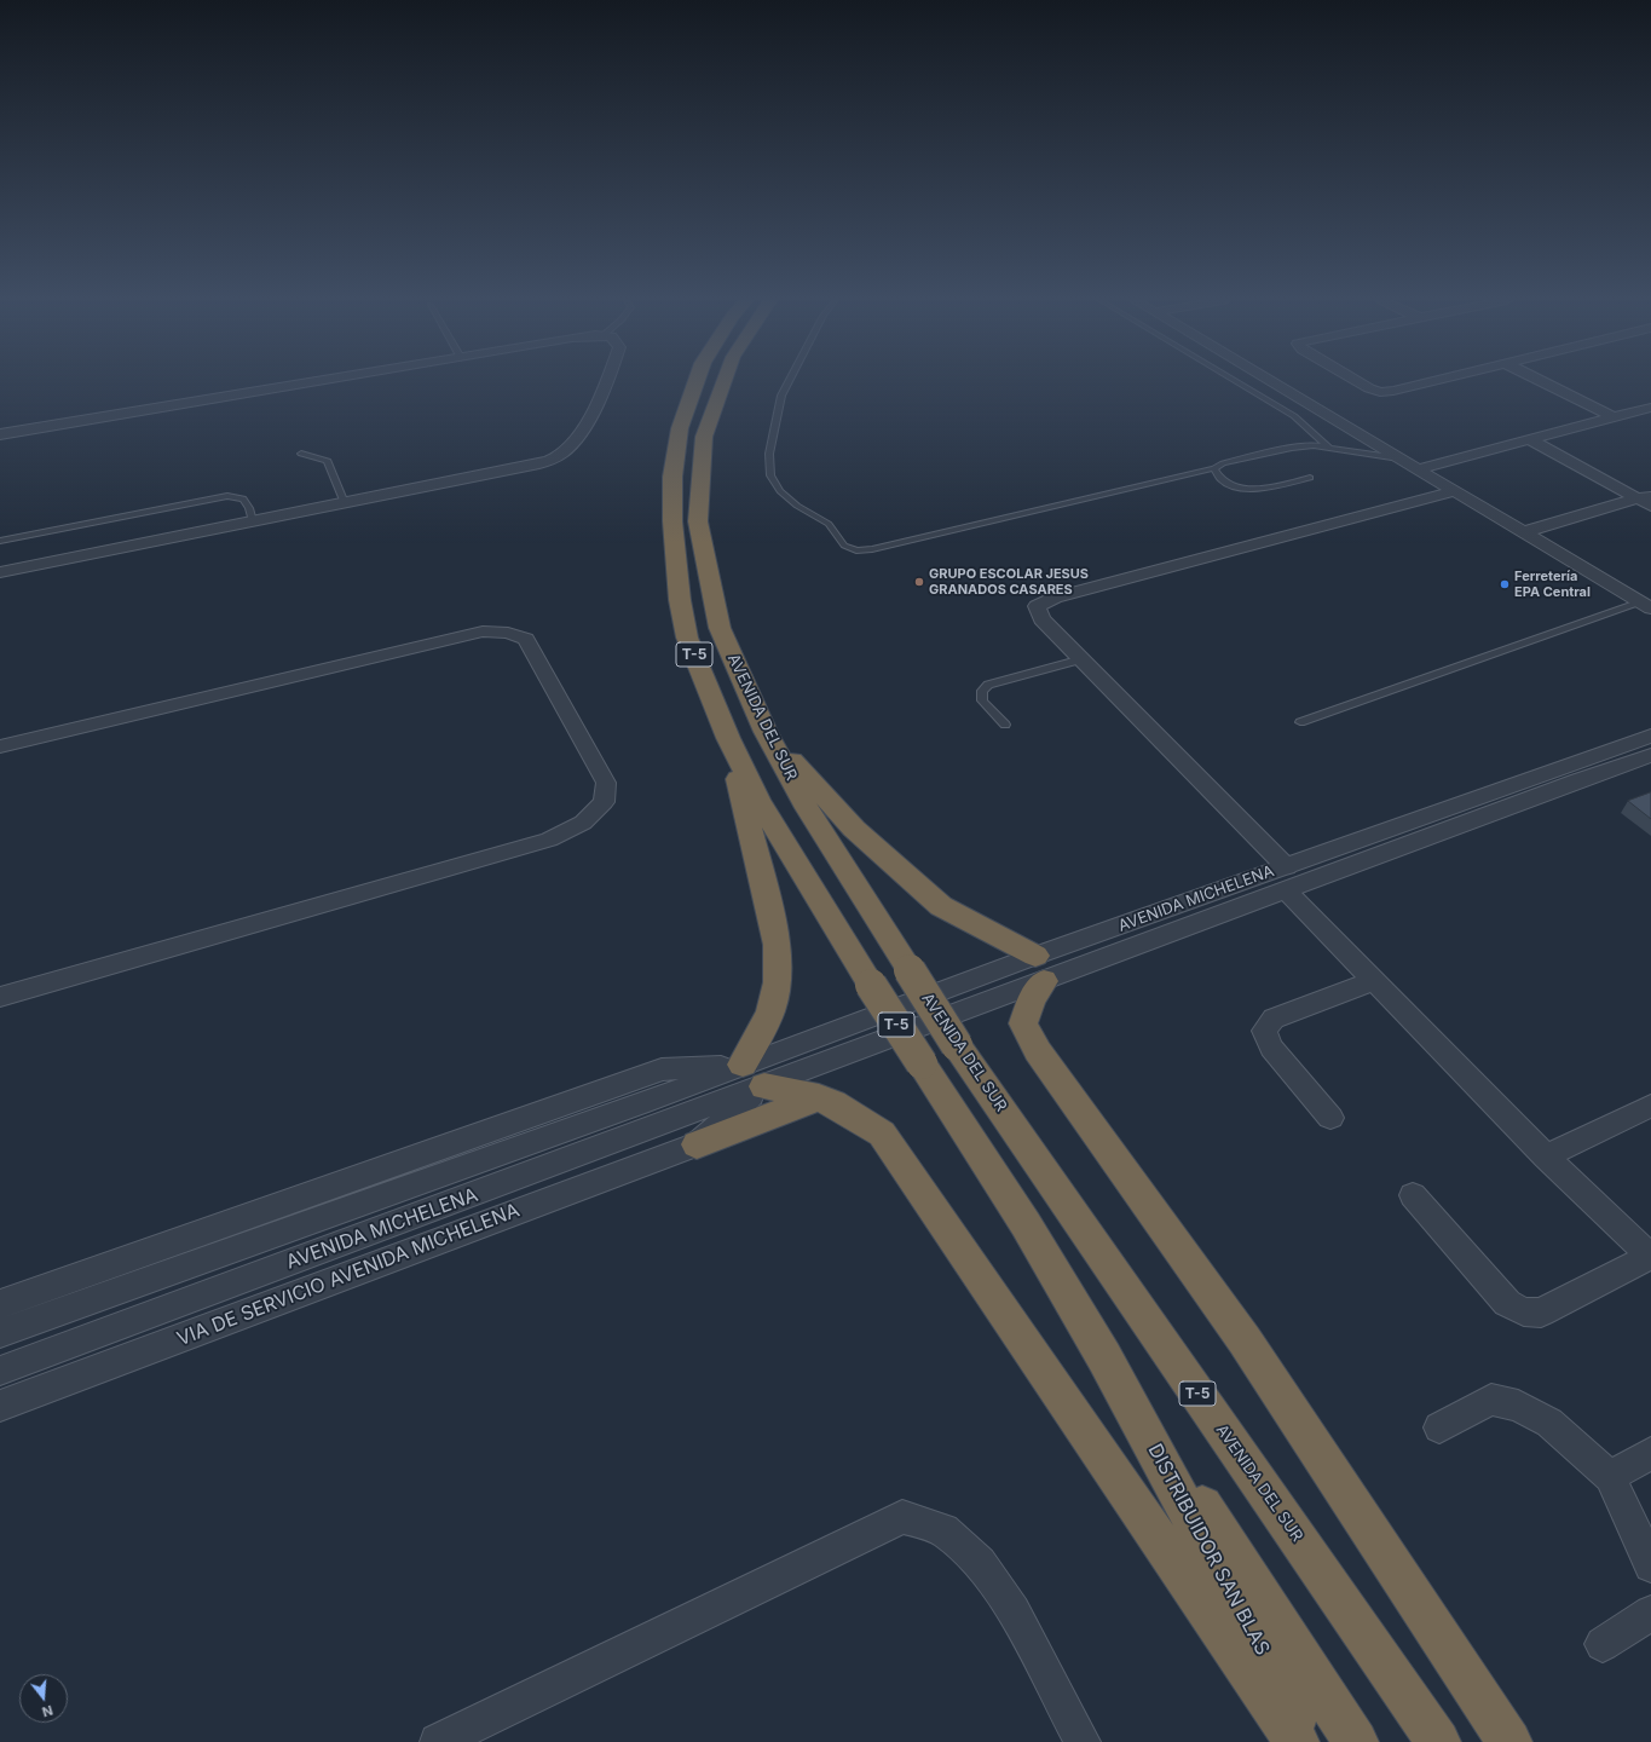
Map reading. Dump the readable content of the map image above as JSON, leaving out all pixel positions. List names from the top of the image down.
{
  "streets": {
    "highway": ["T-5", "AVENIDA DEL SUR", "DISTRIBUIDOR SAN BLAS"],
    "street": ["AVENIDA MICHELENA", "VIA DE SERVICIO AVENIDA MICHELENA"]
  },
  "crossings": [
    ["T-5", "DISTRIBUIDOR SAN BLAS"],
    ["AVENIDA MICHELENA", "VIA DE SERVICIO AVENIDA MICHELENA"]
  ],
  "places": ["GRUPO ESCOLAR JESUS GRANADOS CASARES", "Ferretería EPA Central"],
  "north": "bottom"
}
